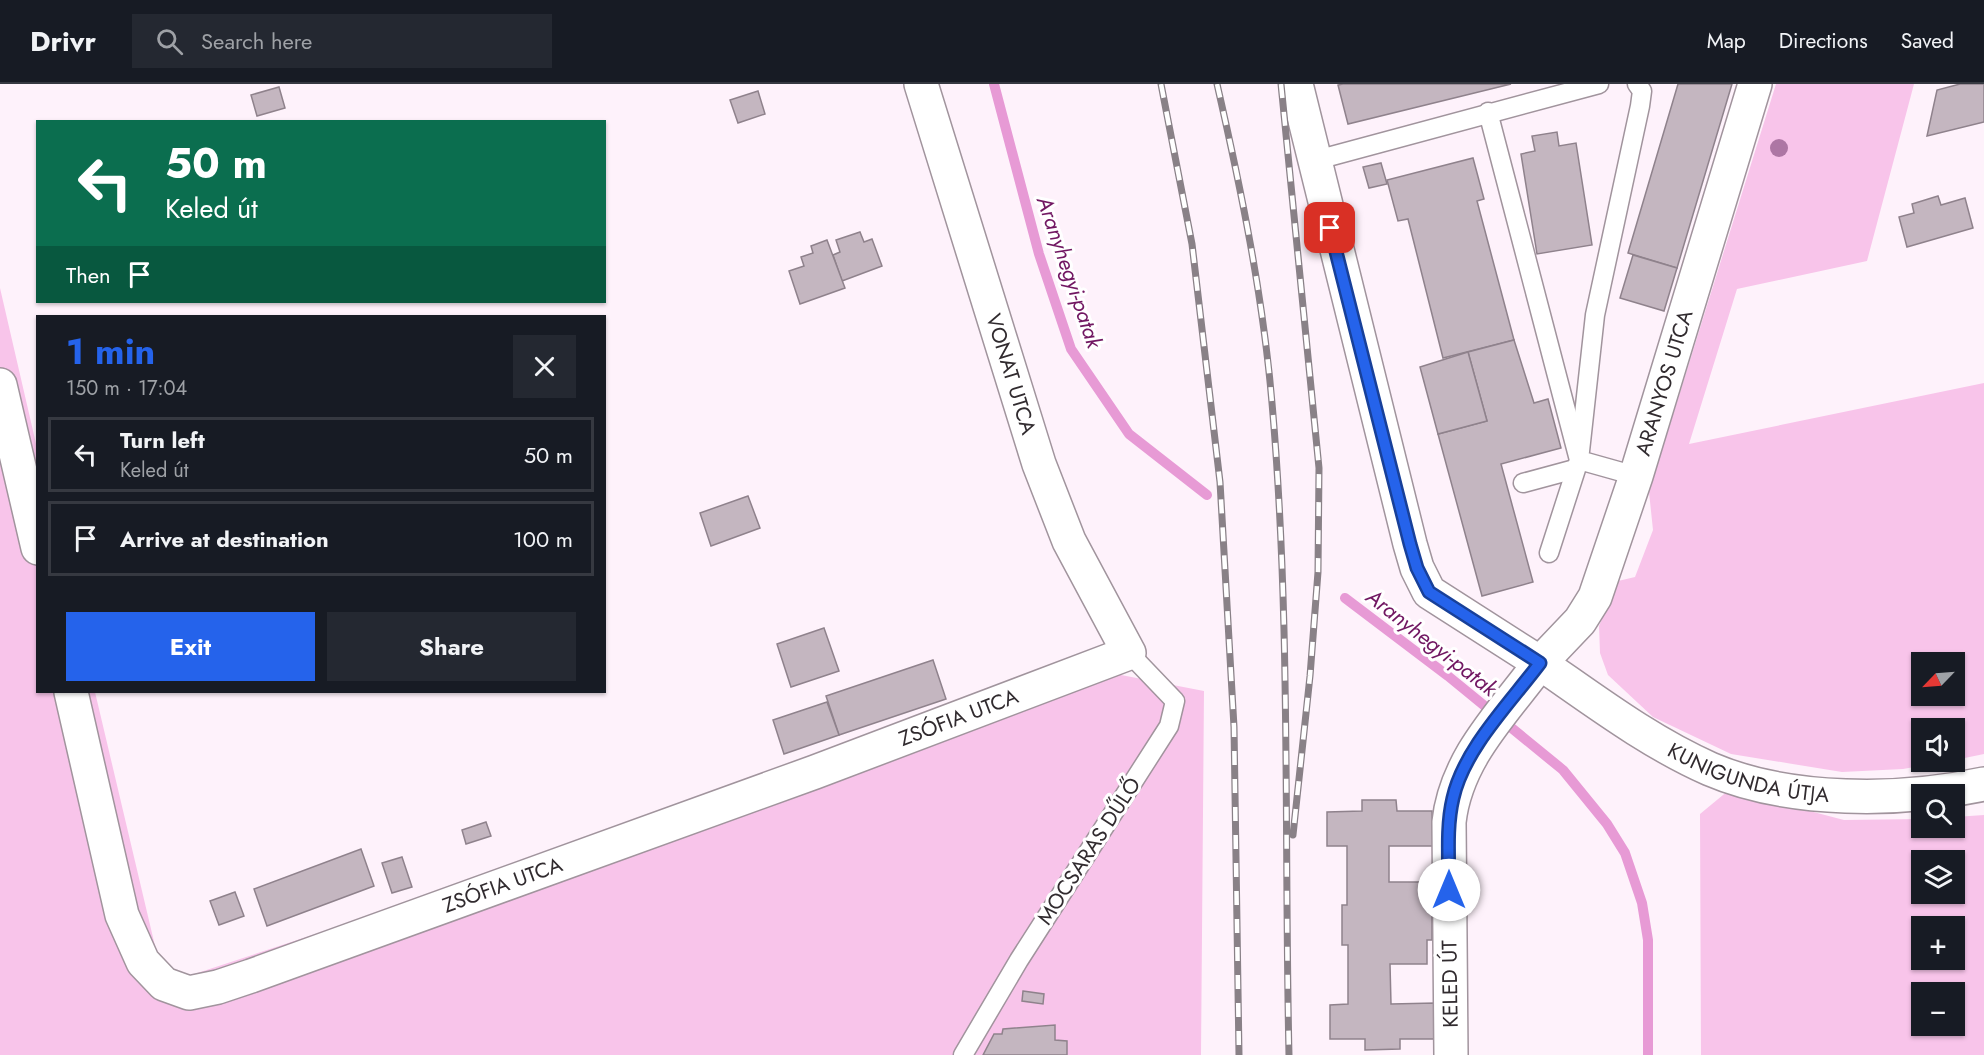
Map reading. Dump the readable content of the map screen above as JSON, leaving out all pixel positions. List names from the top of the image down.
{
  "streets": {
    "street": [
      "VONAT UTCA",
      "ARANYOS UTCA",
      "ZSÓFIA UTCA",
      "KUNIGUNDA ÚTJA",
      "KELED ÚT"
    ],
    "lane": ["MOCSARAS DŰLŐ"]
  },
  "crossings": [
    ["VONAT UTCA", "ZSÓFIA UTCA"],
    ["VONAT UTCA", "MOCSARAS DŰLŐ"],
    ["ARANYOS UTCA", "KUNIGUNDA ÚTJA"],
    ["ARANYOS UTCA", "KELED ÚT"],
    ["ZSÓFIA UTCA", "MOCSARAS DŰLŐ"],
    ["KUNIGUNDA ÚTJA", "KELED ÚT"]
  ],
  "water": ["Aranyhegyi-patak"],
  "north": "bottom left",
  "page": {
    "header": "Drivr",
    "search": "Search here",
    "nav": ["Map", "Directions", "Saved"],
    "turn": ["50 m", "Keled út"],
    "then": "Then",
    "heading": ["1 min", "150 m · 17:04"],
    "list": [
      {
        "name": "Turn left",
        "note": "Keled út",
        "value": "50 m"
      },
      {
        "name": "Arrive at destination",
        "value": "100 m"
      }
    ],
    "buttons": ["Exit", "Share"],
    "map_buttons": ["+", "−"]
  }
}
